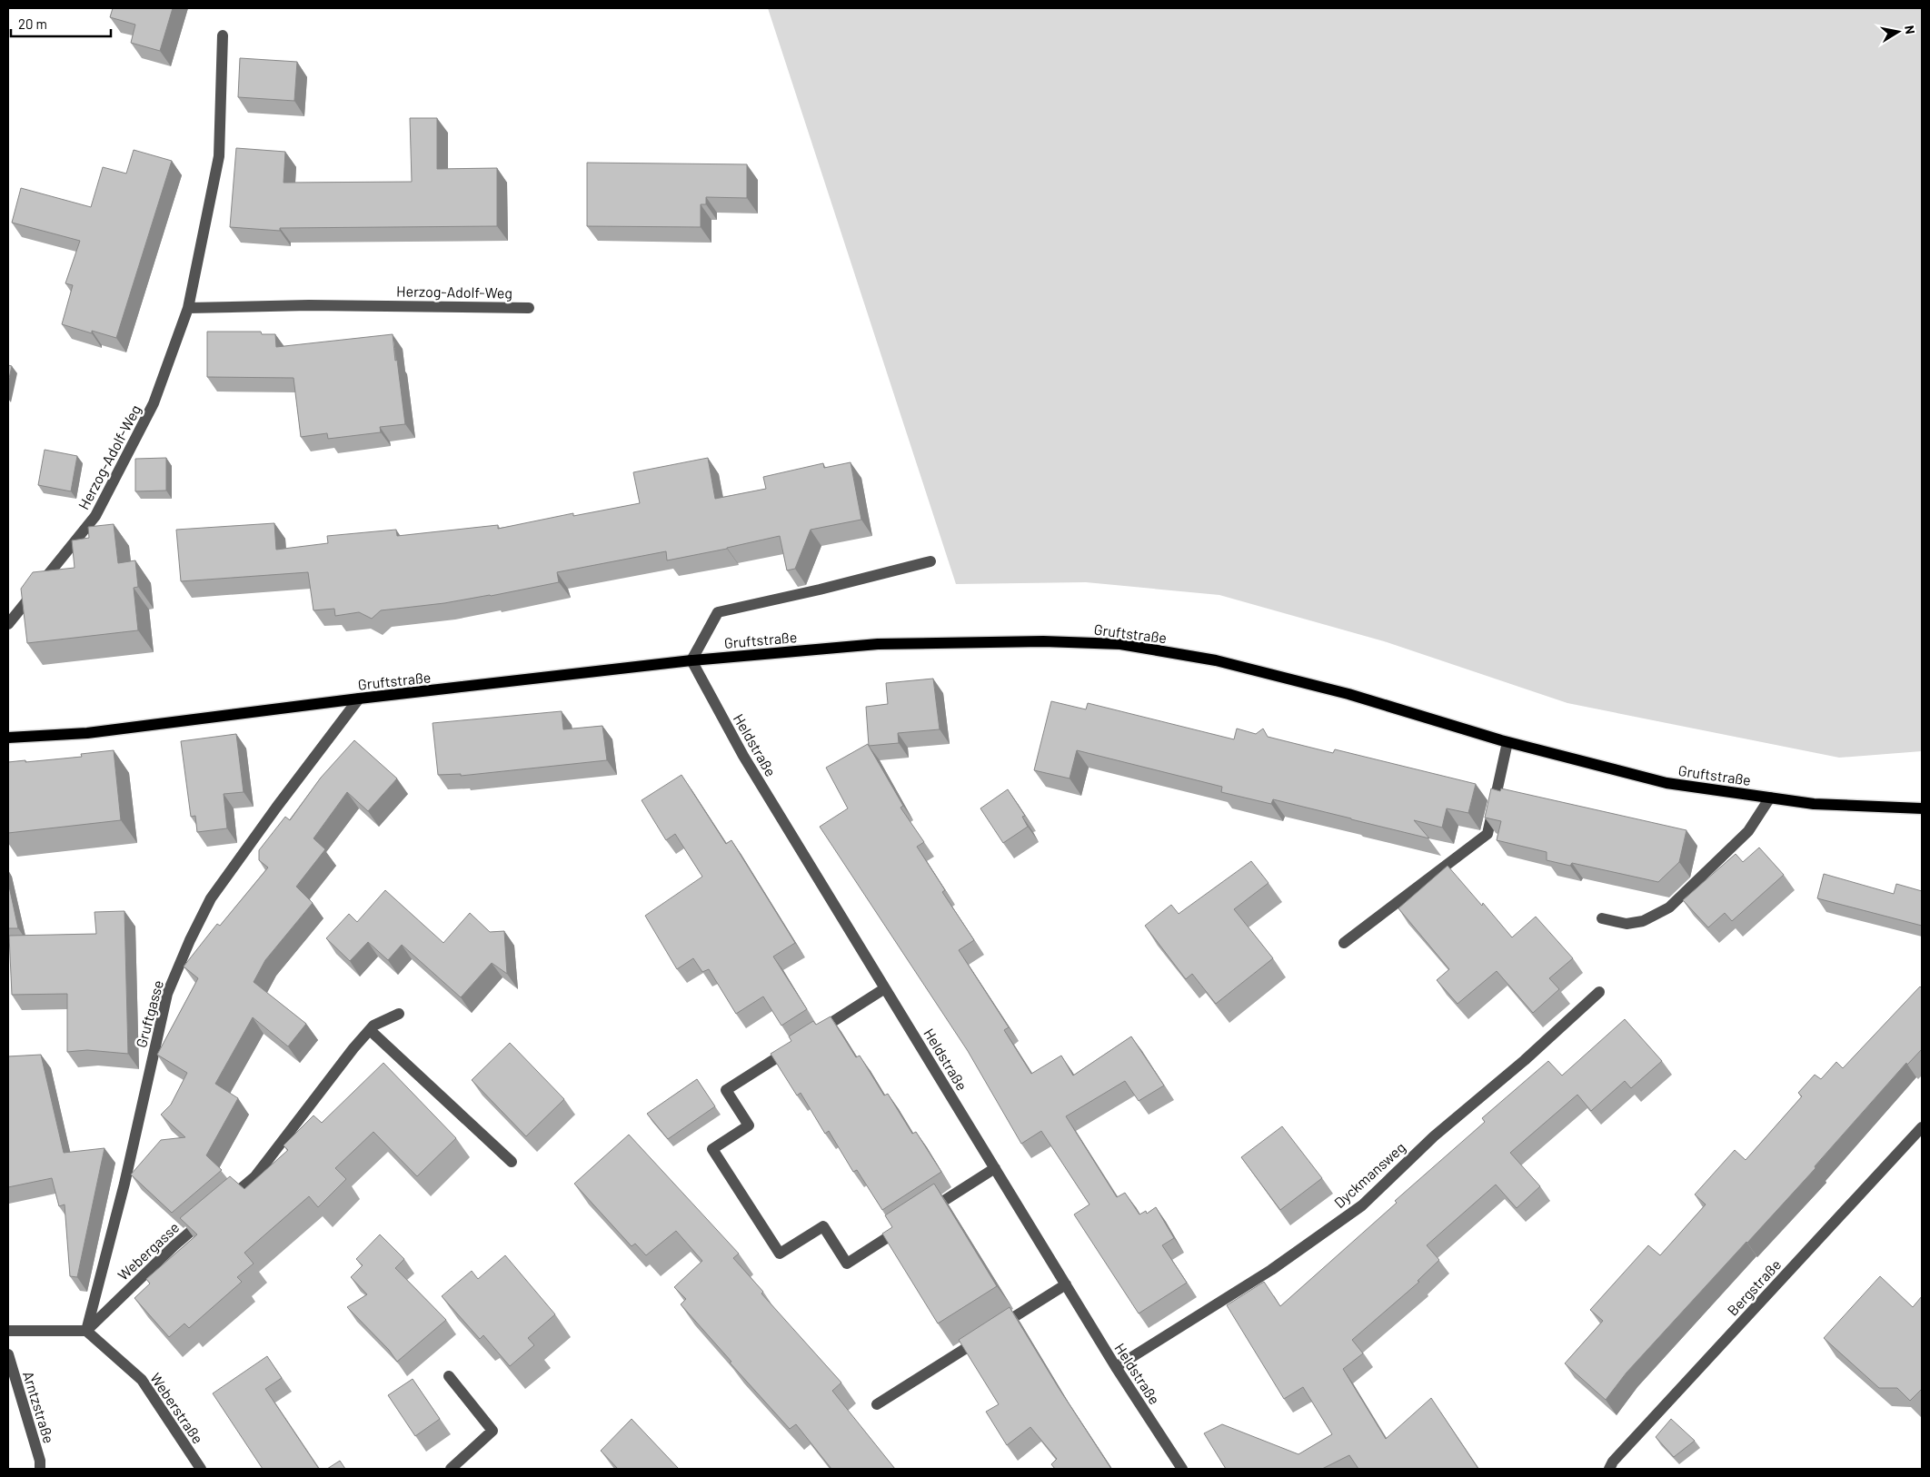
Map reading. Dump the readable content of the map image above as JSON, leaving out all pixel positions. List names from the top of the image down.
{
  "streets": {
    "main road": ["Gruftstraße"],
    "street": [
      "Herzog-Adolf-Weg",
      "Heldstraße",
      "Gruftgasse",
      "Dyckmansweg",
      "Webergasse",
      "Bergstraße",
      "Arntzstraße",
      "Weberstraße"
    ]
  },
  "crossings": [
    ["Gruftstraße", "Heldstraße"],
    ["Gruftstraße", "Gruftgasse"],
    ["Heldstraße", "Dyckmansweg"],
    ["Gruftgasse", "Webergasse"],
    ["Gruftgasse", "Weberstraße"],
    ["Webergasse", "Weberstraße"]
  ],
  "scale_bar": "20 m",
  "north": "right"
}
